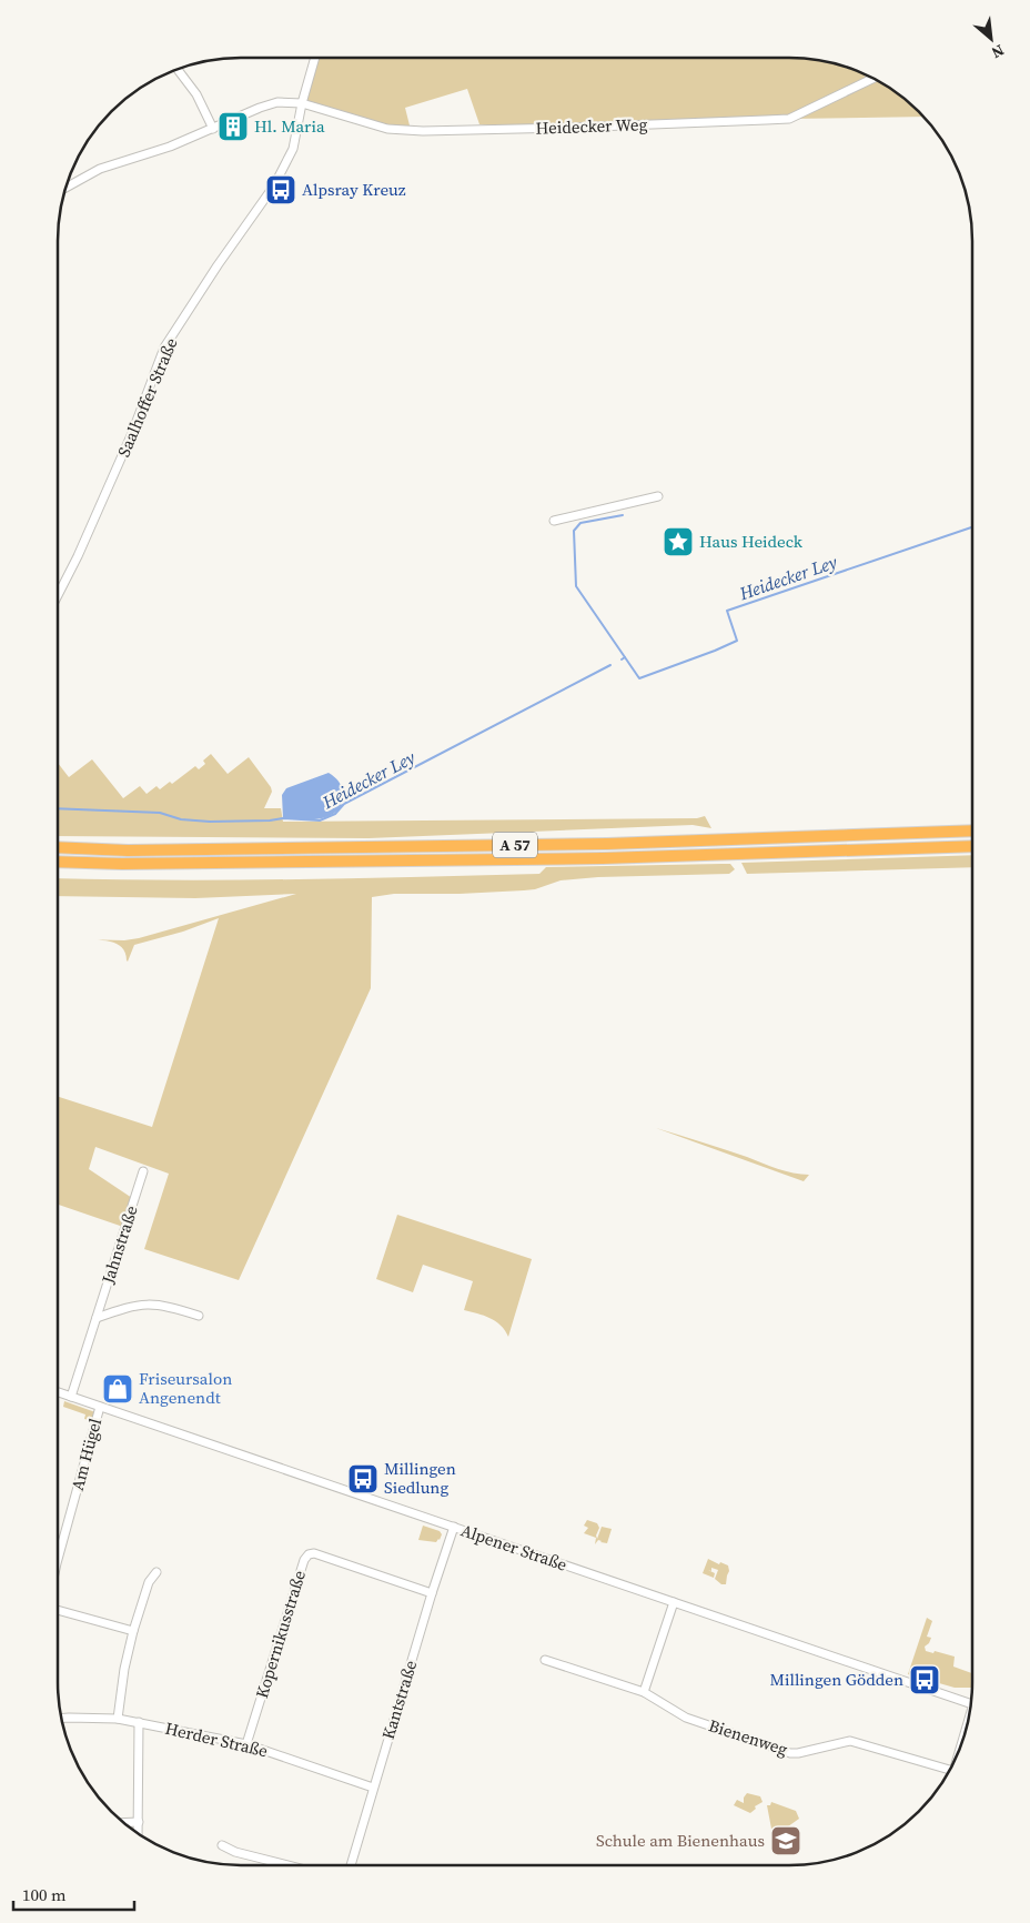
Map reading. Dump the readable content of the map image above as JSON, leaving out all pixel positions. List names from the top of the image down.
{
  "streets": {
    "highway": ["A 57"],
    "street": [
      "Heidecker Weg",
      "Saalhoffer Straße",
      "Jahnstraße",
      "Am Hügel",
      "Alpener Straße",
      "Kopernikusstraße",
      "Kantstraße",
      "Bienenweg",
      "Herder Straße"
    ]
  },
  "crossings": [
    ["Heidecker Weg", "Saalhoffer Straße"],
    ["Jahnstraße", "Alpener Straße"],
    ["Am Hügel", "Alpener Straße"],
    ["Alpener Straße", "Kantstraße"],
    ["Kopernikusstraße", "Kantstraße"],
    ["Kopernikusstraße", "Herder Straße"],
    ["Kantstraße", "Herder Straße"]
  ],
  "water": ["Heidecker Ley"],
  "places": {
    "building": ["Hl. Maria"],
    "bus stop": ["Alpsray Kreuz", "Millingen Siedlung", "Millingen Gödden"],
    "place": ["Haus Heideck"],
    "shop": ["Friseursalon Angenendt"],
    "school or university": ["Schule am Bienenhaus"]
  },
  "scale_bar": "100 m",
  "north": "bottom right"
}
